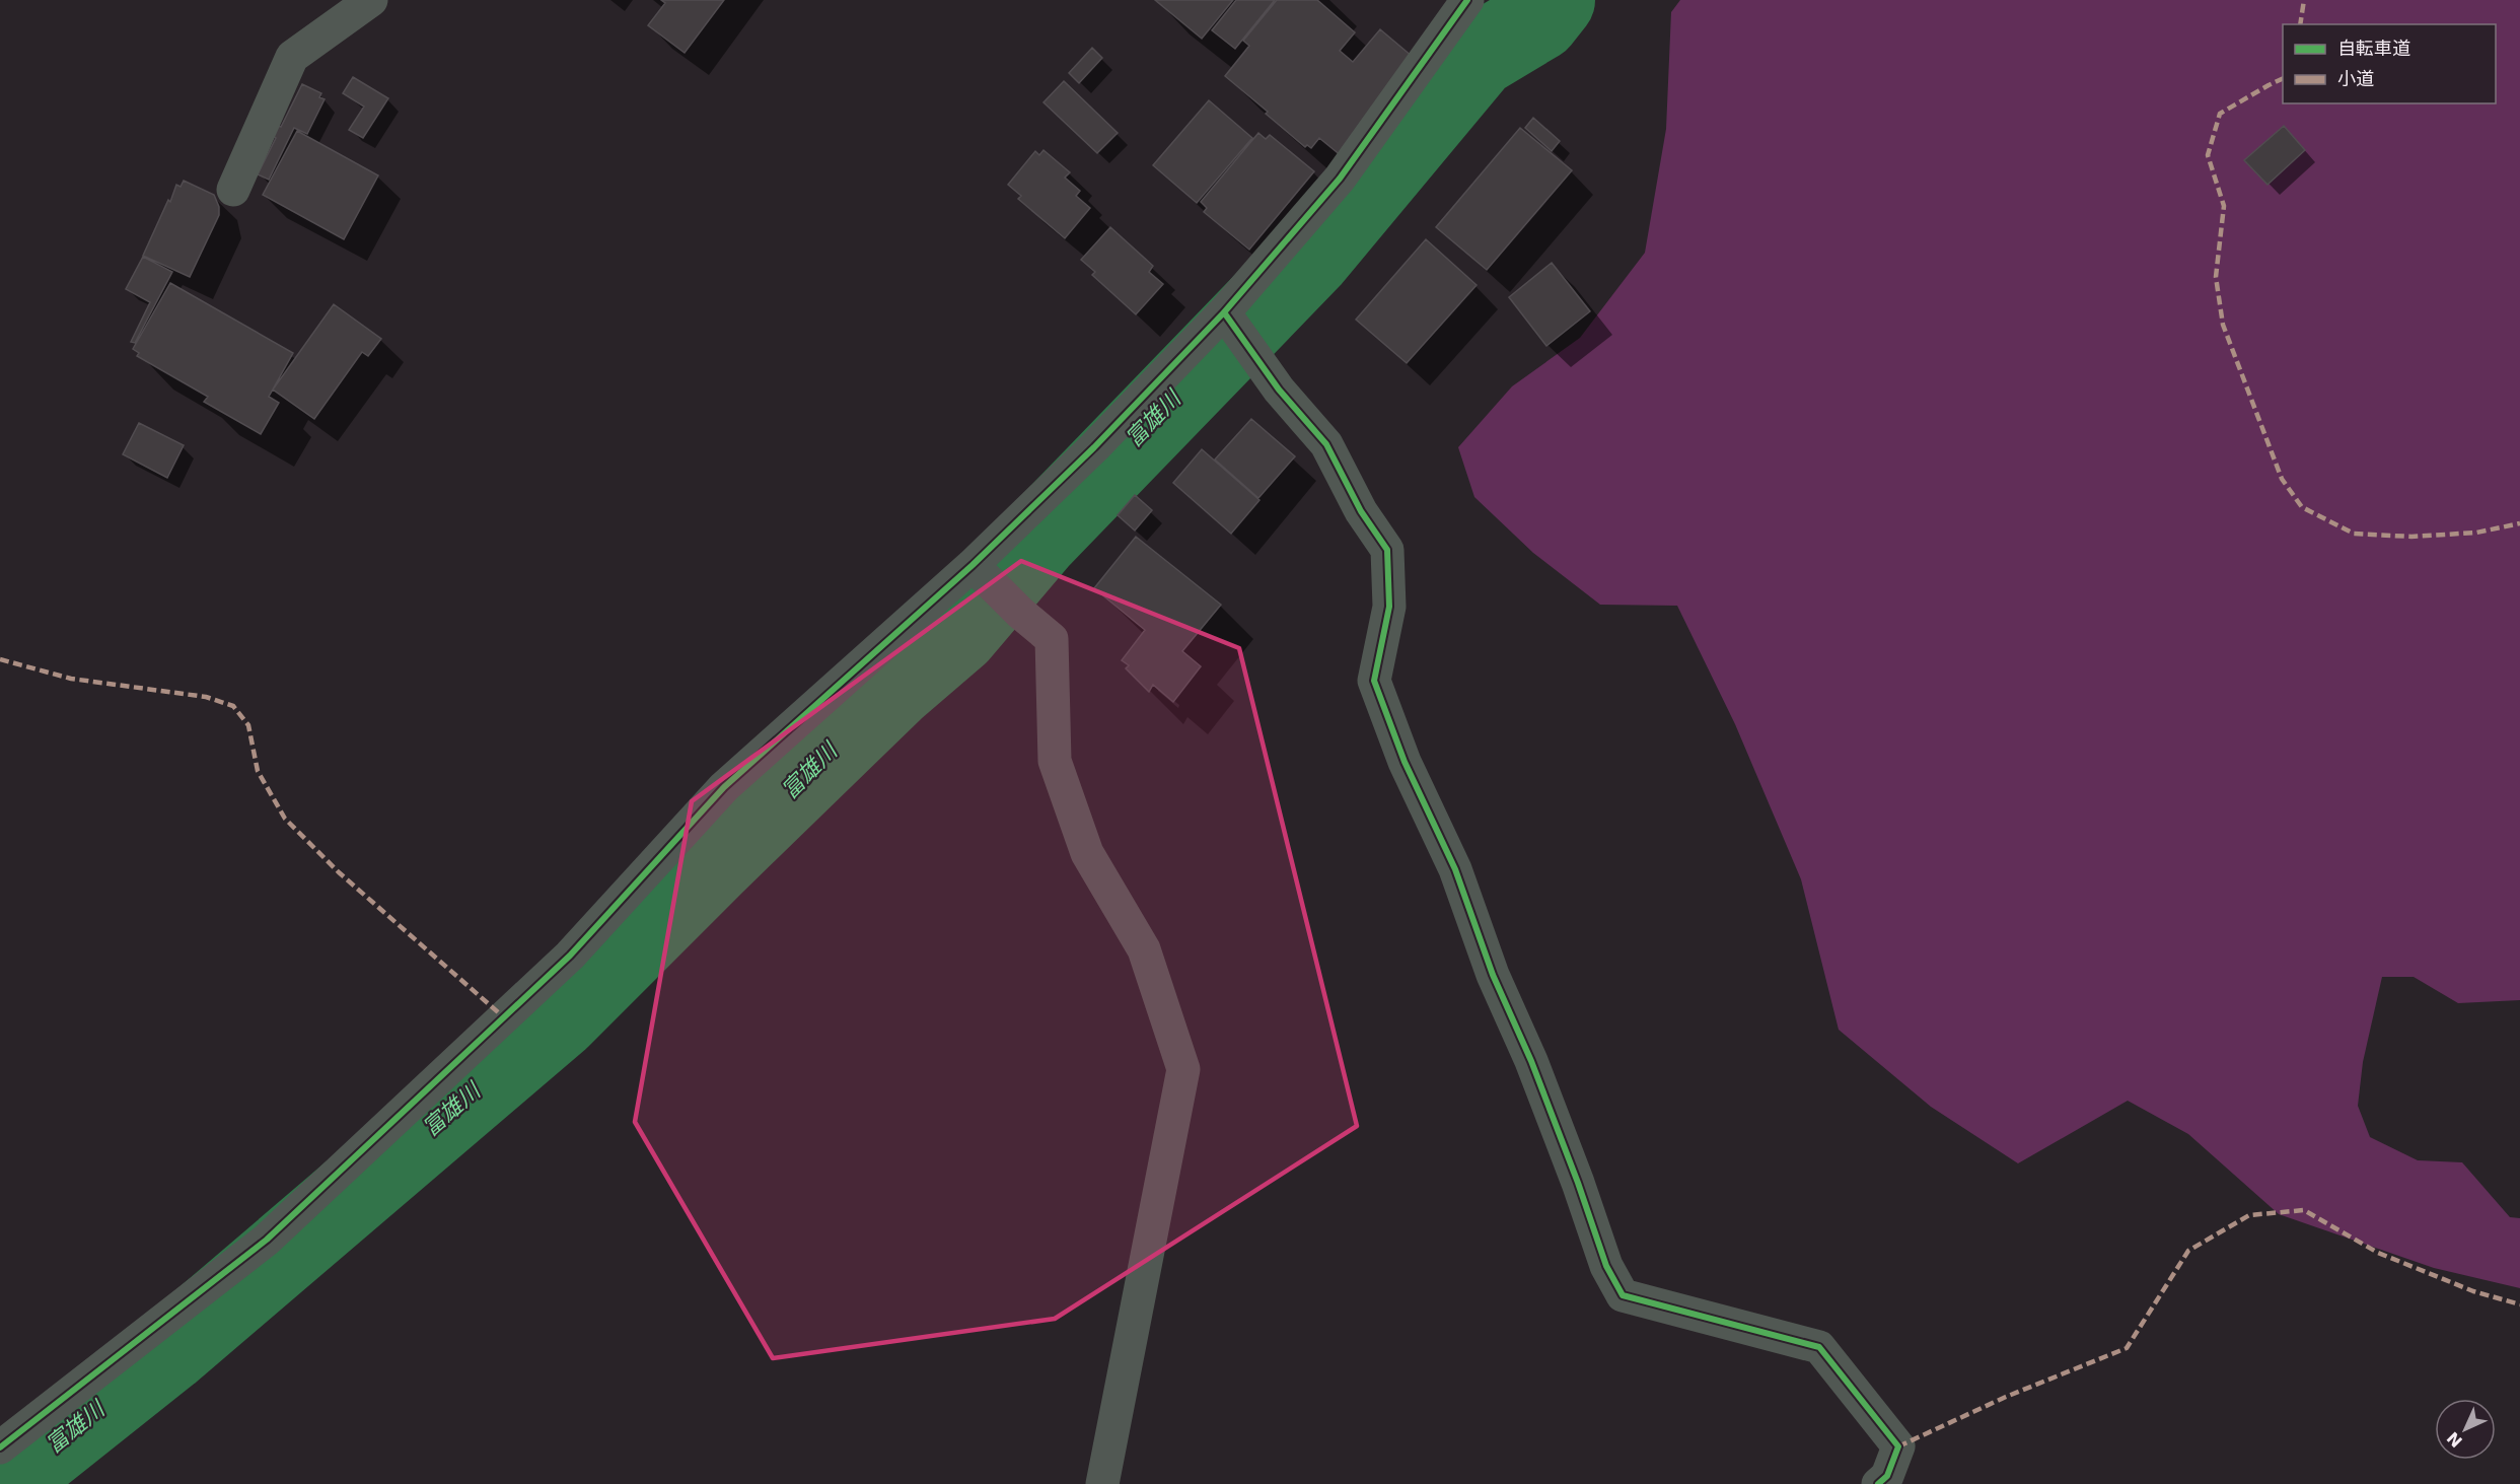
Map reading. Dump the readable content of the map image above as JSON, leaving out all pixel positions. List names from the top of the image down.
{
  "water": ["富雄川"],
  "legend": ["自転車道", "小道"],
  "north": "bottom left"
}
